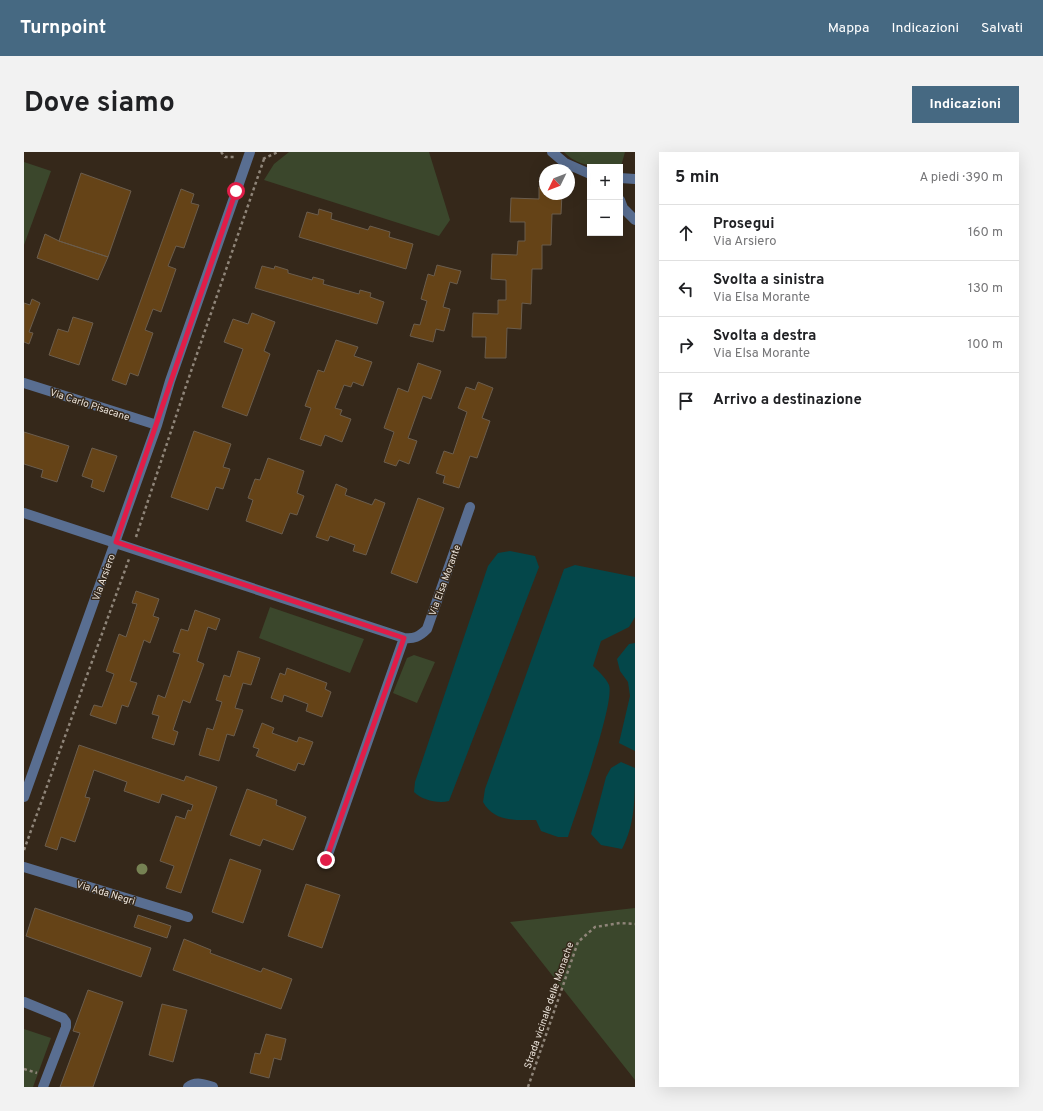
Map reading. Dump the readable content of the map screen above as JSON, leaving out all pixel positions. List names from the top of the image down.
{
  "streets": {
    "street": [
      "Via Carlo Pisacane",
      "Via Arsiero",
      "Via Elsa Morante",
      "Via Ada Negri"
    ],
    "path": ["Strada vicinale delle Monache"]
  },
  "crossings": [
    ["Via Carlo Pisacane", "Via Arsiero"]
  ],
  "north": "bottom left",
  "page": {
    "header": "Turnpoint",
    "nav": ["Mappa", "Indicazioni", "Salvati"],
    "title": "Dove siamo",
    "buttons": "Indicazioni",
    "heading": ["5 min", "A piedi · 390 m"],
    "map_buttons": ["+", "−"],
    "list": [
      ["Prosegui", "Via Arsiero", "160 m"],
      ["Svolta a sinistra", "Via Elsa Morante", "130 m"],
      ["Svolta a destra", "Via Elsa Morante", "100 m"],
      "Arrivo a destinazione"
    ]
  }
}
